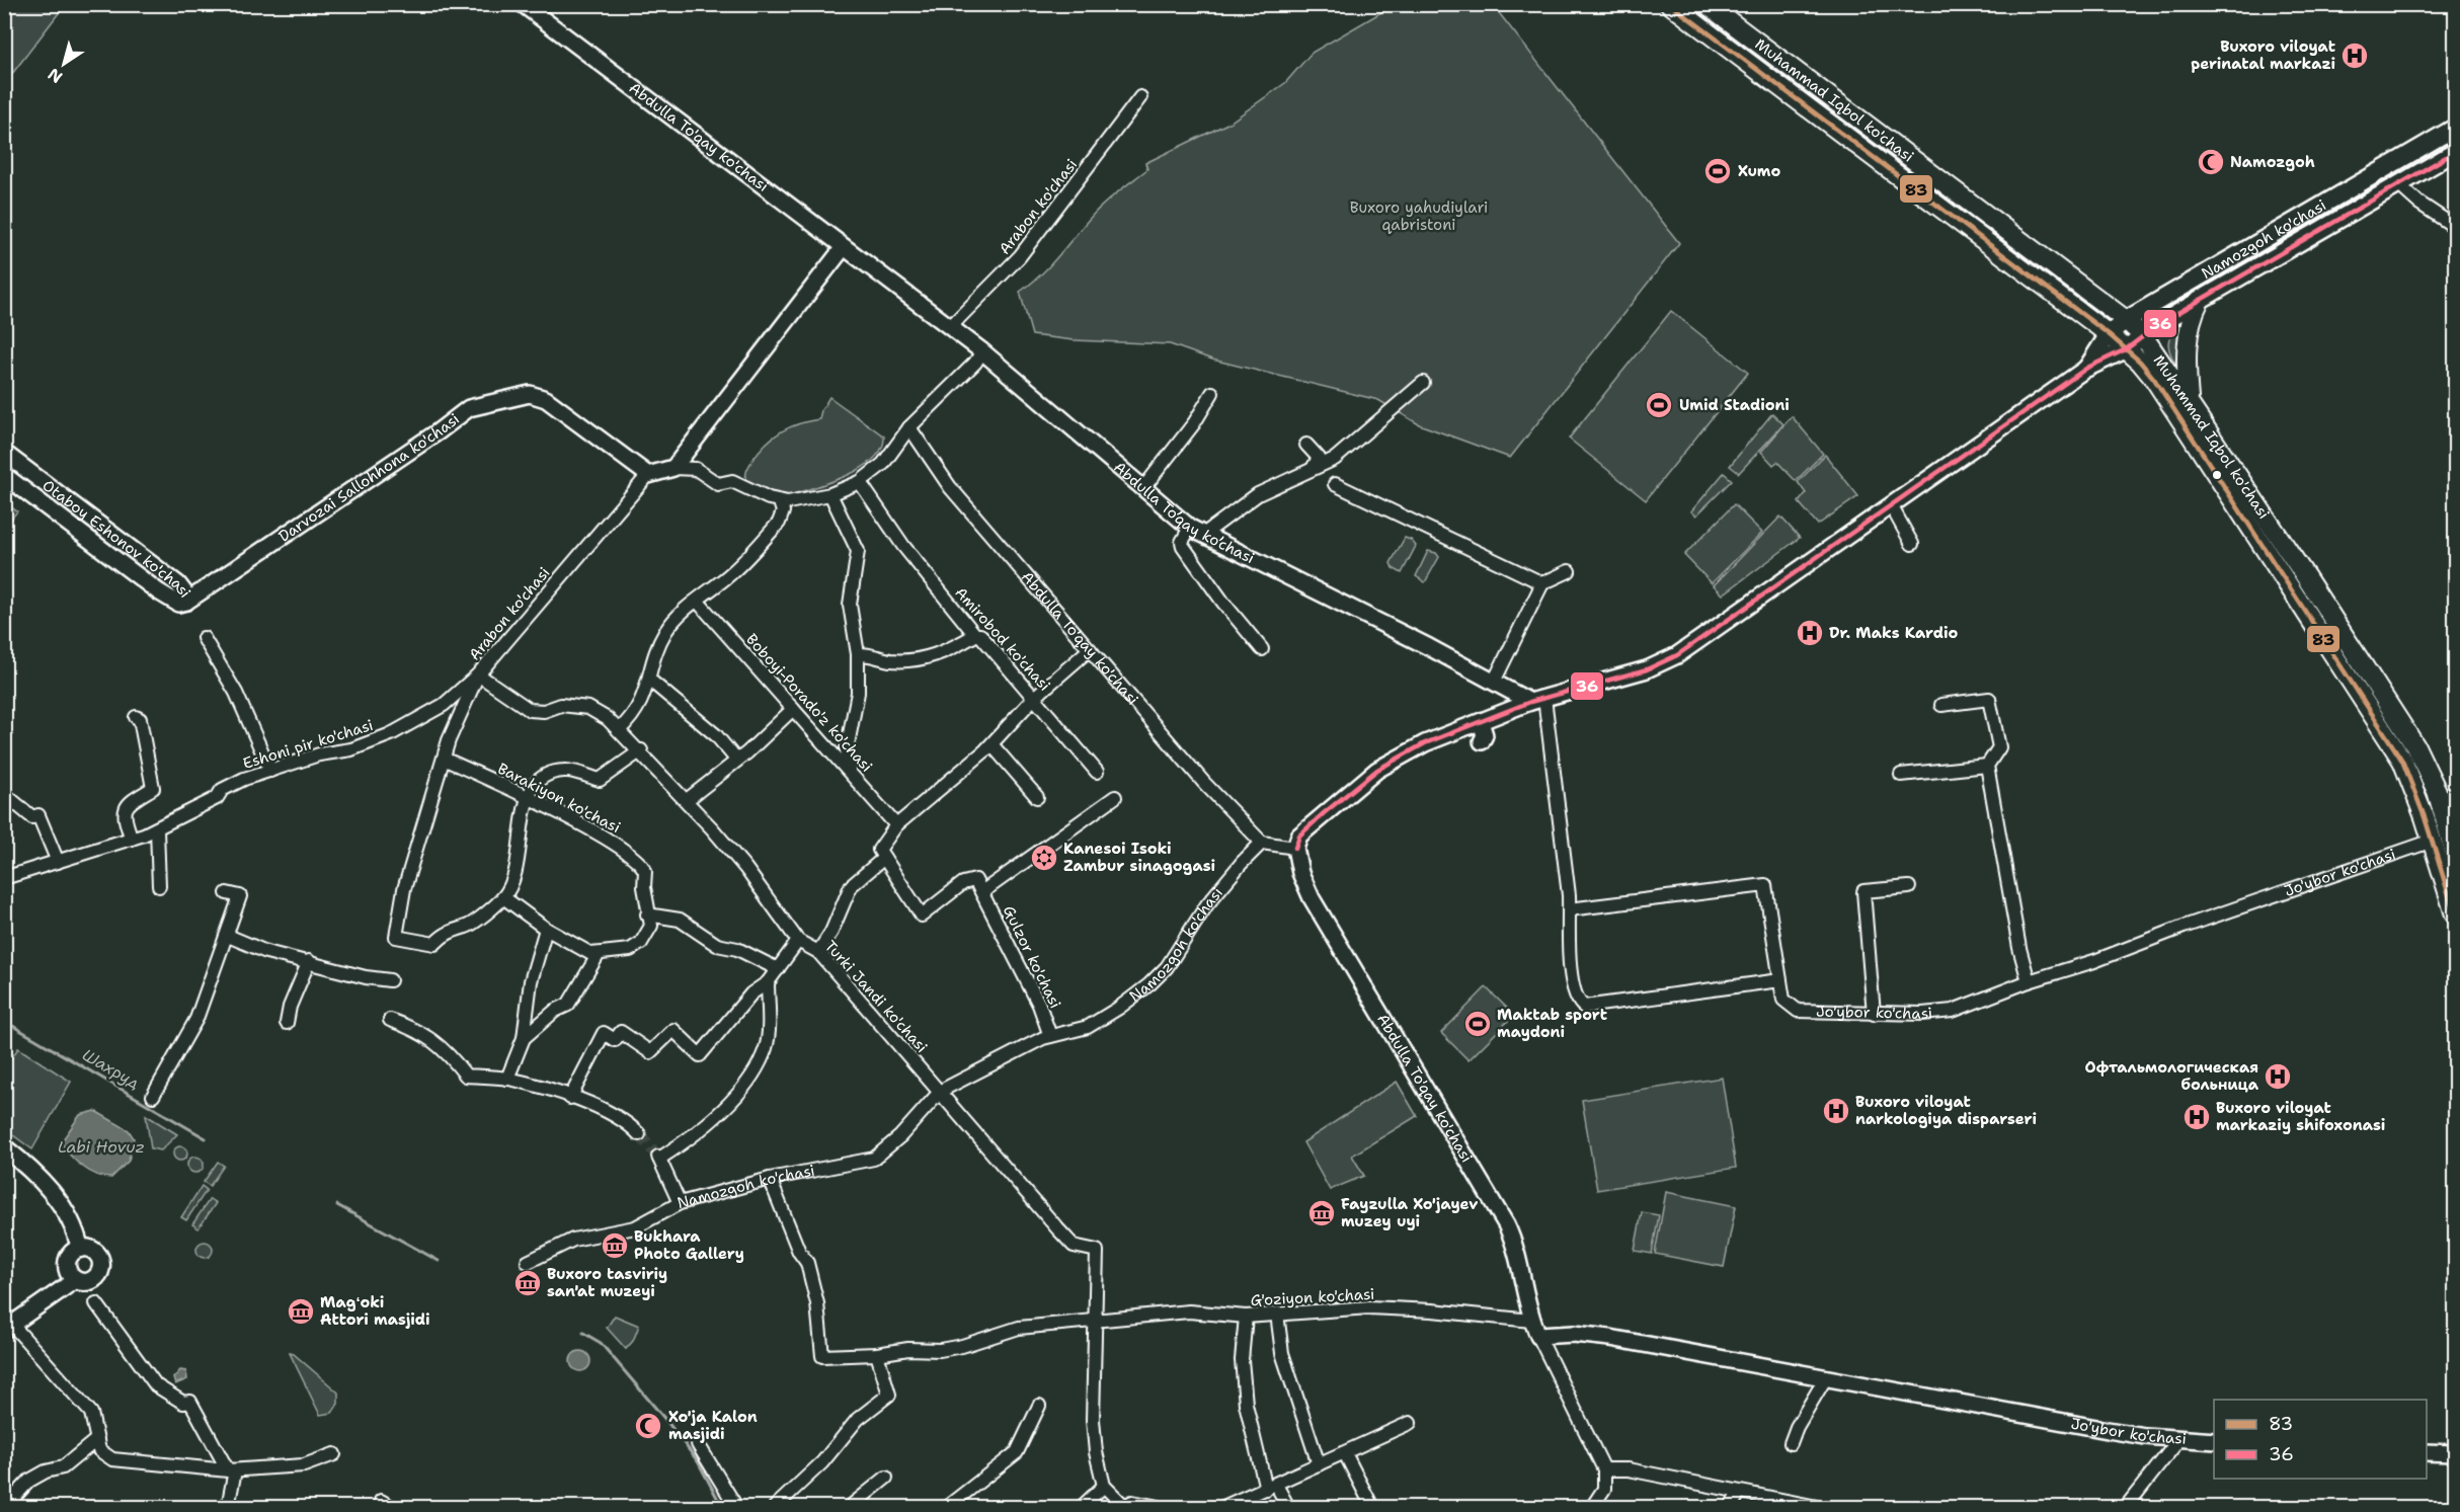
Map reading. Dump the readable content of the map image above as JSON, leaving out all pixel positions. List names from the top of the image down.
{
  "streets": {
    "main road": ["Muhammad Iqbol ko'chasi", "Namozgoh ko'chasi"],
    "street": [
      "Abdulla To'qay ko'chasi",
      "Arabon ko'chasi",
      "Darvozai Sallohhona ko'chasi",
      "Abdulla To’qay ko’chasi",
      "Otaboy Eshonov ko'chasi",
      "Amirobod ko'chasi",
      "Boboyi-Porado'z ko'chasi",
      "Eshoni pir ko'chasi",
      "Barakiyon ko'chasi",
      "Jo'ybor ko'chasi",
      "Gulzor ko'chasi",
      "Turki Jandi ko'chasi",
      "G'oziyon ko'chasi"
    ]
  },
  "crossings": [
    ["Muhammad Iqbol ko'chasi", "Namozgoh ko'chasi"],
    ["Muhammad Iqbol ko'chasi", "Jo'ybor ko'chasi"],
    ["Abdulla To'qay ko'chasi", "Namozgoh ko'chasi"],
    ["Abdulla To'qay ko'chasi", "Abdulla To’qay ko’chasi"],
    ["Abdulla To'qay ko'chasi", "Jo'ybor ko'chasi"],
    ["Abdulla To'qay ko'chasi", "G'oziyon ko'chasi"],
    ["Arabon ko'chasi", "Darvozai Sallohhona ko'chasi"],
    ["Arabon ko'chasi", "Abdulla To’qay ko’chasi"],
    ["Arabon ko'chasi", "Eshoni pir ko'chasi"],
    ["Arabon ko'chasi", "Barakiyon ko'chasi"],
    ["Arabon ko'chasi", "Turki Jandi ko'chasi"],
    ["Namozgoh ko'chasi", "Abdulla To’qay ko’chasi"],
    ["Namozgoh ko'chasi", "Gulzor ko'chasi"],
    ["Namozgoh ko'chasi", "Turki Jandi ko'chasi"],
    ["Namozgoh ko'chasi", "G'oziyon ko'chasi"],
    ["Darvozai Sallohhona ko'chasi", "Otaboy Eshonov ko'chasi"],
    ["Eshoni pir ko'chasi", "Turki Jandi ko'chasi"],
    ["Turki Jandi ko'chasi", "G'oziyon ko'chasi"]
  ],
  "water": ["Шахруд", "Labi Hovuz"],
  "parks": ["Buxoro yahudiylari qabristoni"],
  "places": {
    "hospital": [
      "Buxoro viloyat perinatal markazi",
      "Dr. Maks Kardio",
      "Офтальмологическая больница",
      "Buxoro viloyat narkologiya disparseri",
      "Buxoro viloyat markaziy shifoxonasi"
    ],
    "mosque": ["Namozgoh", "Xo'ja Kalon masjidi"],
    "sports": ["Xumo", "Umid Stadioni", "Maktab sport maydoni"],
    "synagogue": ["Kanesoi Isoki Zambur sinagogasi"],
    "museum": [
      "Fayzulla Xo'jayev muzey uyi",
      "Bukhara Photo Gallery",
      "Buxoro tasviriy san'at muzeyi",
      "Magʻoki Attori masjidi"
    ]
  },
  "lines": ["transit line 83", "transit line 36"],
  "legend": ["83", "36"],
  "north": "bottom left"
}
